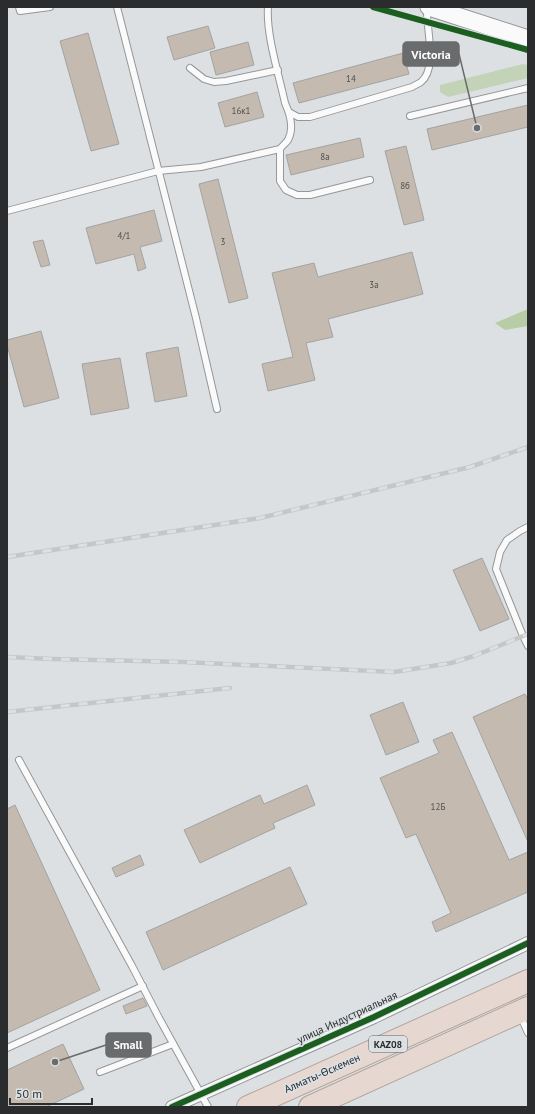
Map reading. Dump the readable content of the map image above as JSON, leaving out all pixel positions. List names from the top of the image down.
{
  "streets": {
    "highway": ["KAZ08", "Алматы-Өскемен"],
    "street": ["улица Индустриальная"]
  },
  "places": ["Victoria", "Small"],
  "house_numbers": [
    "14",
    "16к1",
    "8а",
    "8б",
    "4/1",
    "3",
    "3а",
    "12Б"
  ],
  "scale_bar": "50 m"
}
